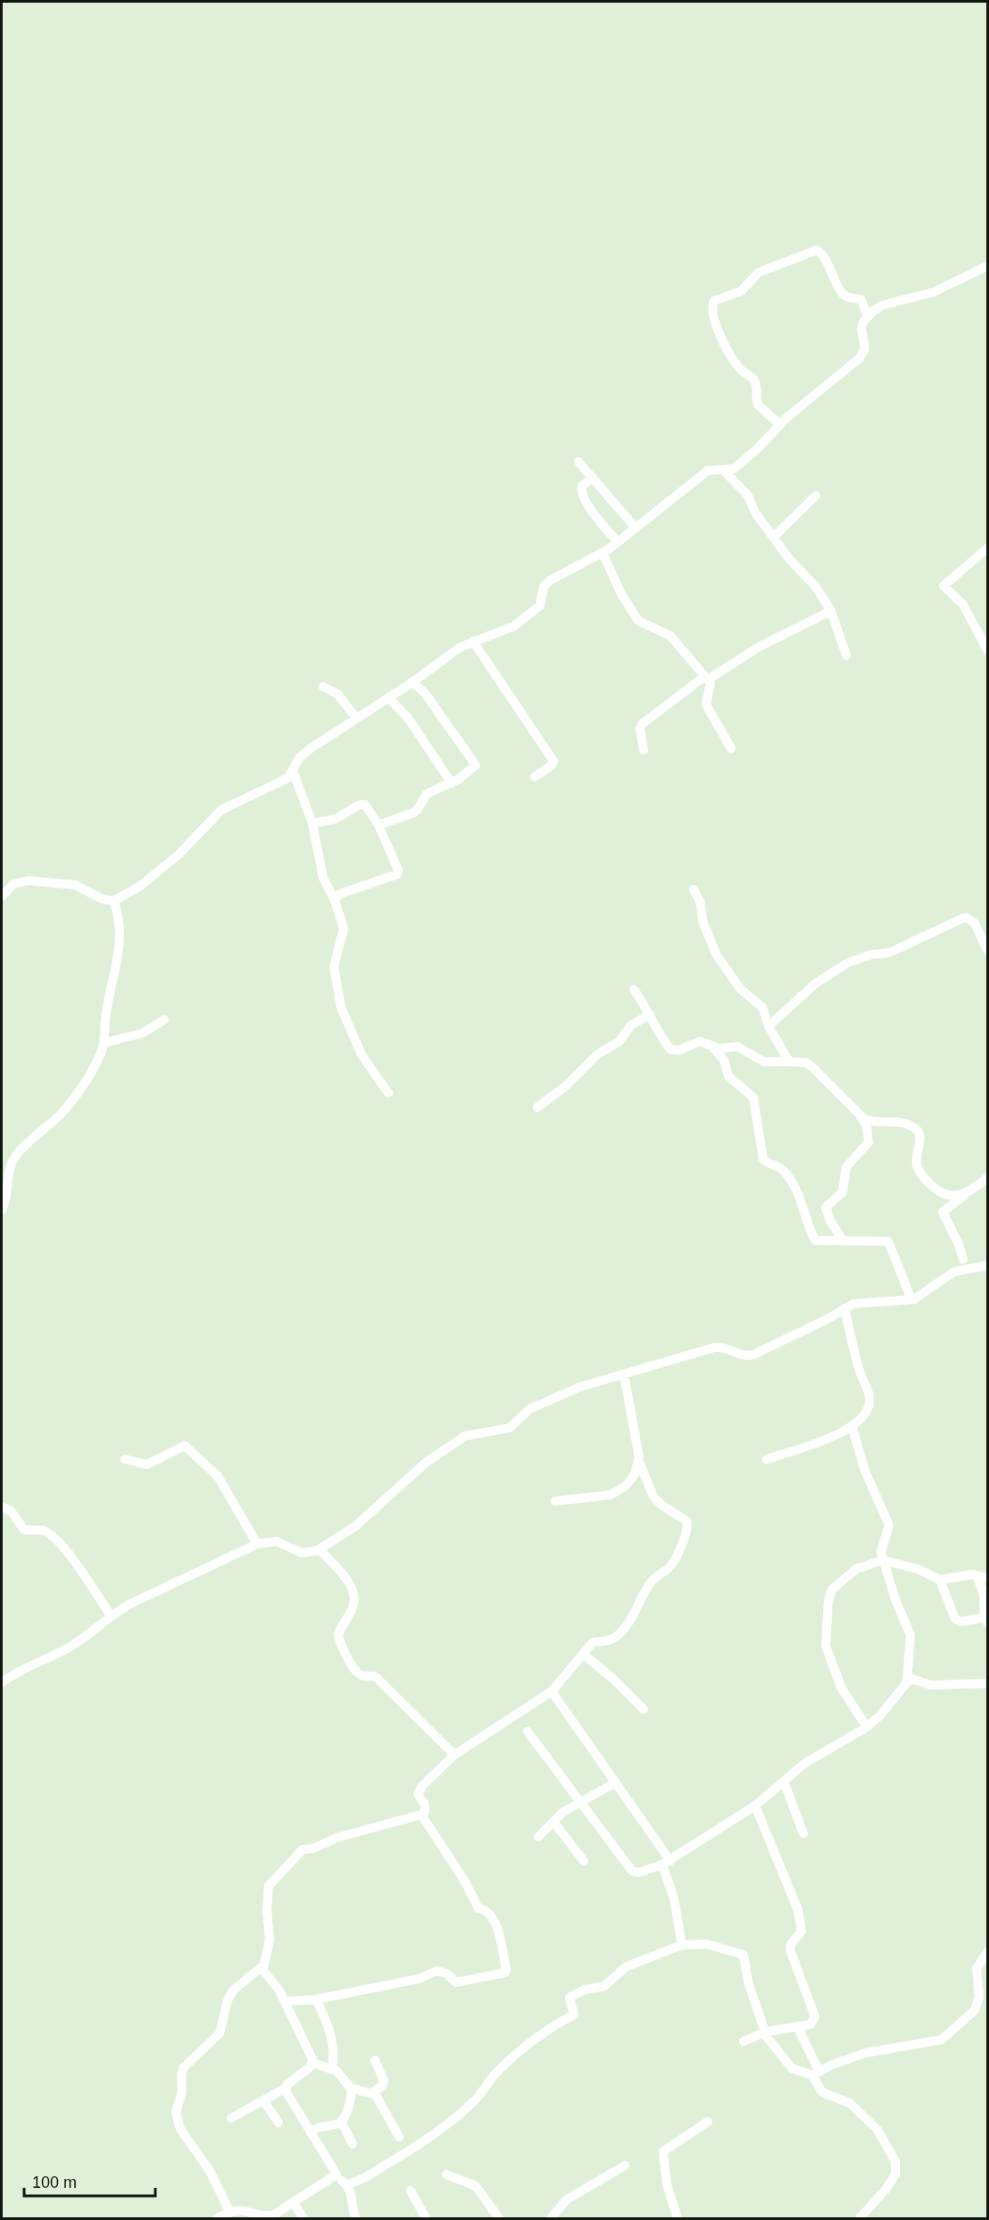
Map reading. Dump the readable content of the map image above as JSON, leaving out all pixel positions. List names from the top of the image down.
{
  "scale_bar": "100 m"
}
